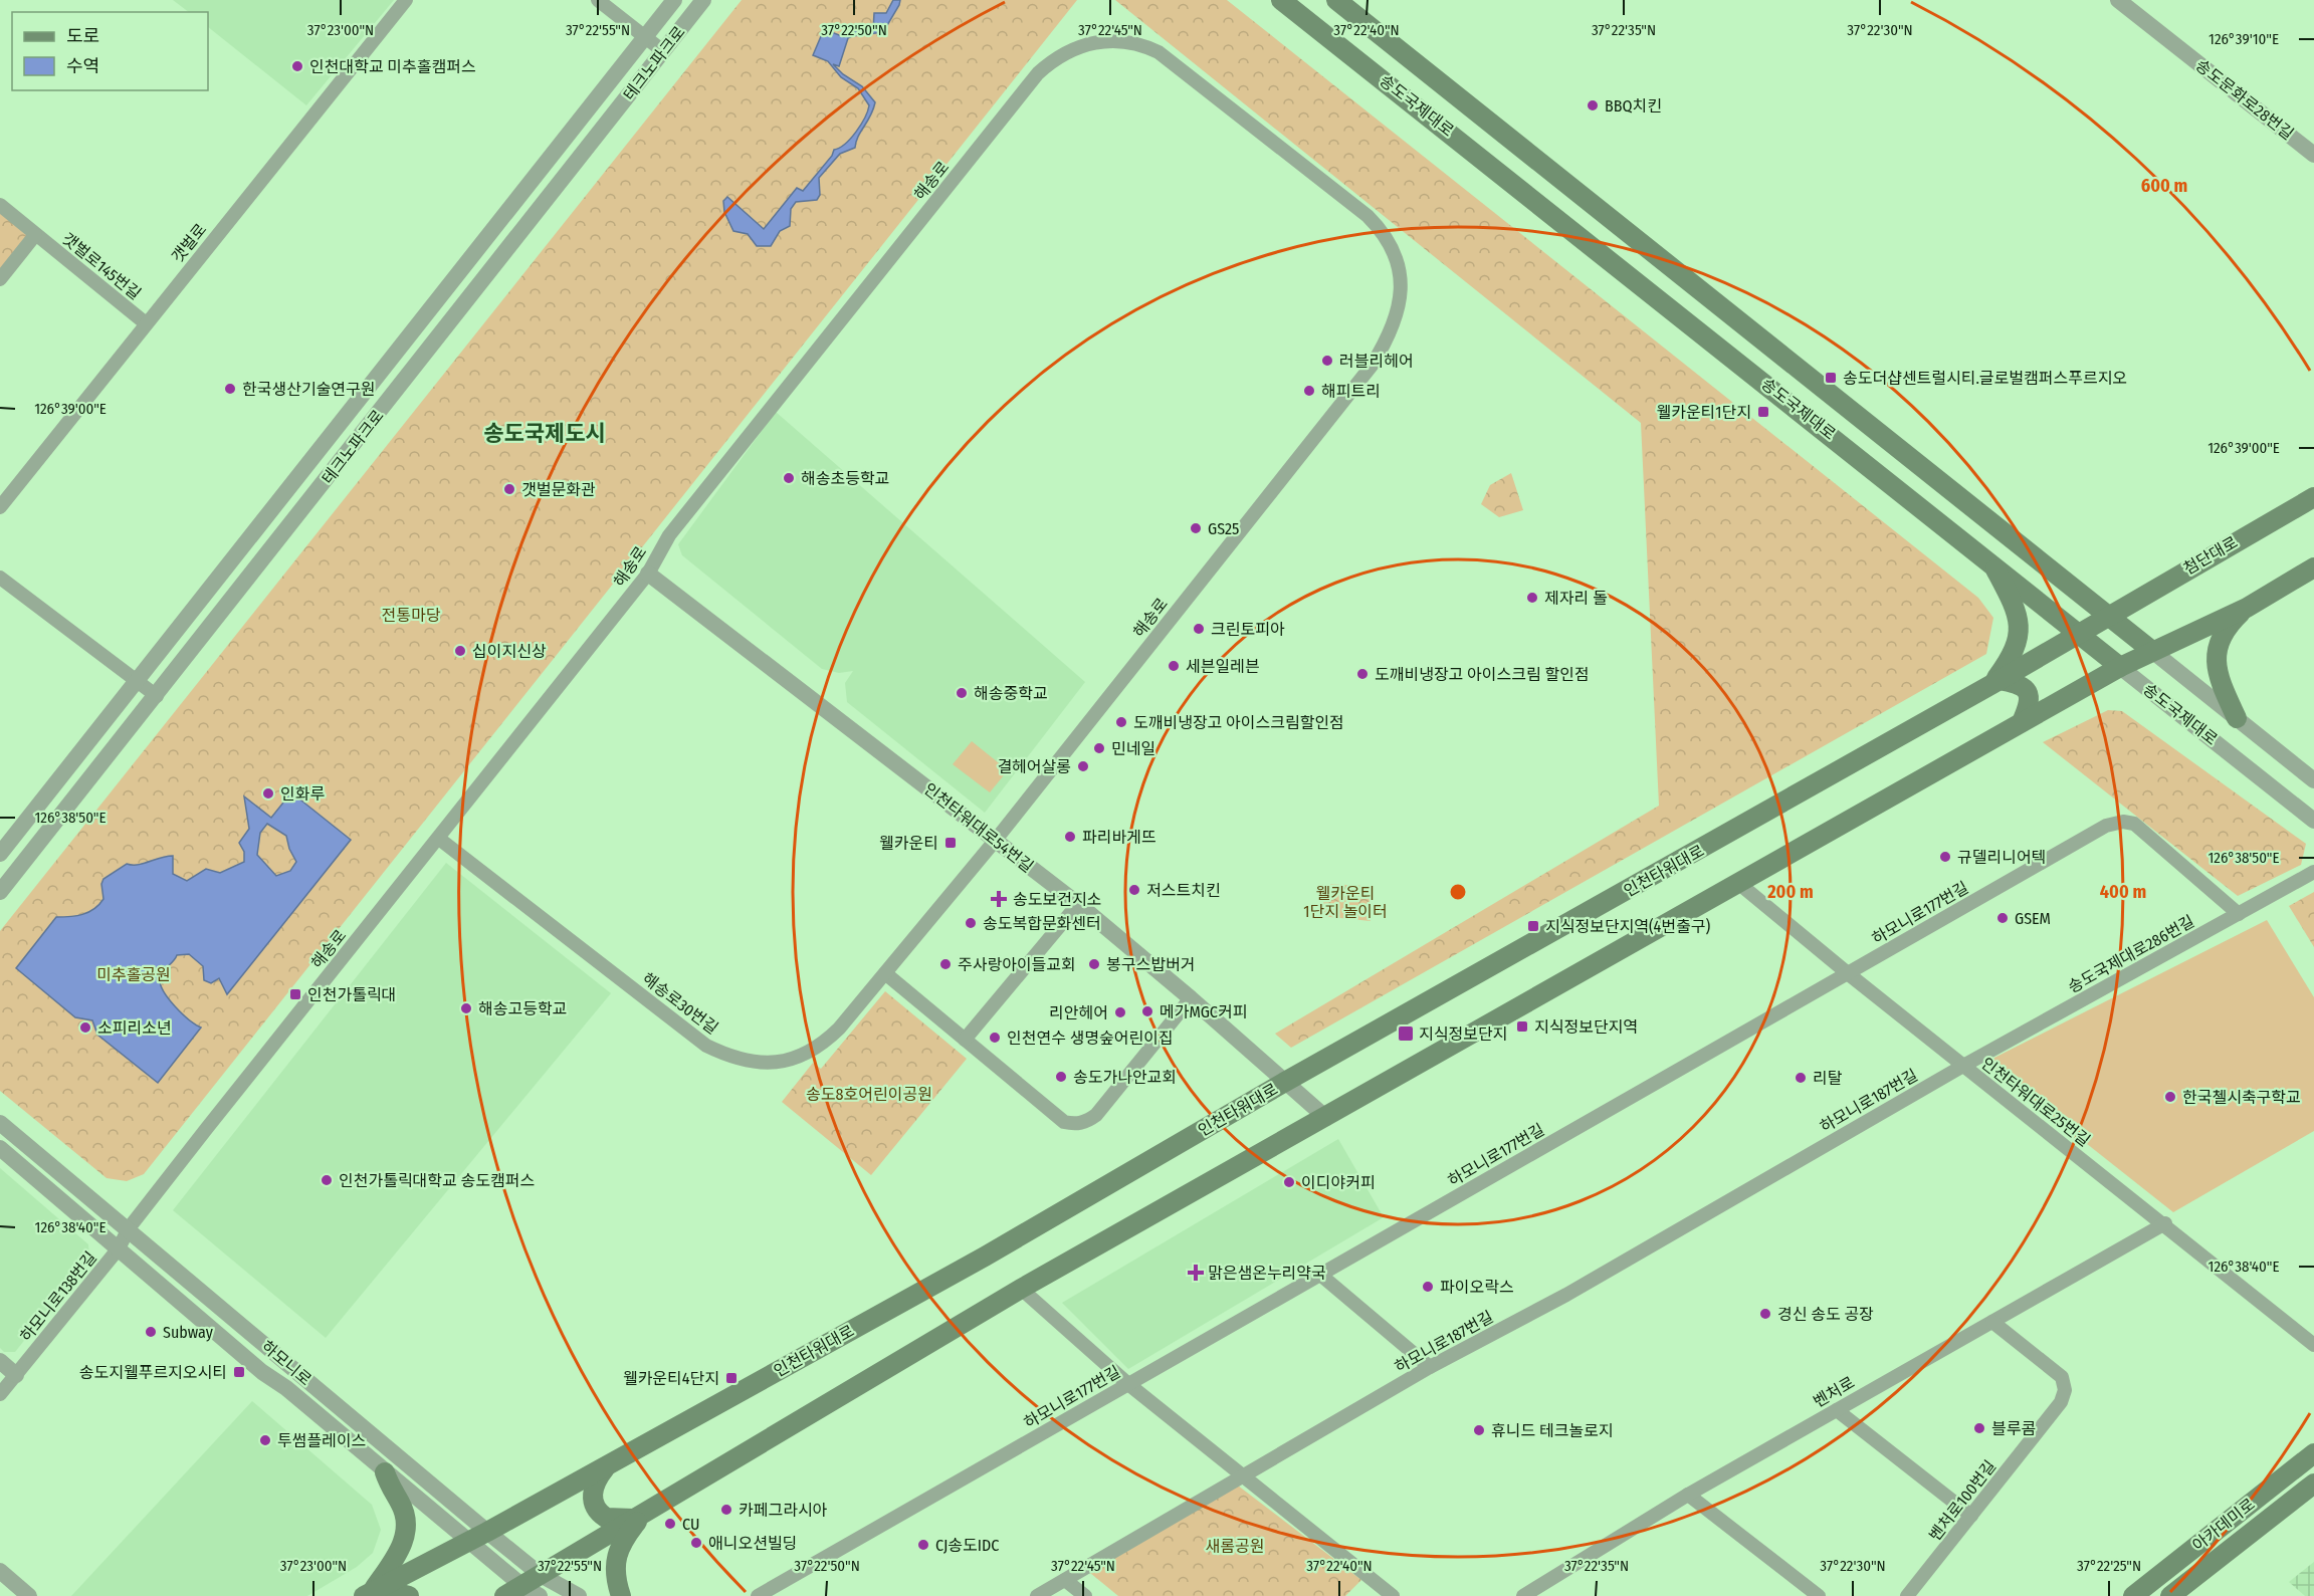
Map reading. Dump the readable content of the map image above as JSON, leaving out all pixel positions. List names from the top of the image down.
{
  "streets": {
    "main road": [
      "송도국제대로",
      "첨단대로",
      "인천타워대로",
      "아카데미로"
    ],
    "street": [
      "테크노파크로",
      "송도문화로28번길",
      "해송로",
      "갯벌로",
      "갯벌로145번길",
      "인천타워대로54번길",
      "하모니로177번길",
      "송도국제대로286번길",
      "해송로30번길",
      "하모니로187번길",
      "인천타워대로25번길",
      "하모니로138번길",
      "하모니로",
      "벤처로",
      "벤처로100번길"
    ]
  },
  "crossings": [
    ["송도국제대로", "첨단대로"],
    ["송도국제대로", "인천타워대로"],
    ["해송로", "인천타워대로54번길"],
    ["해송로", "해송로30번길"],
    ["해송로", "하모니로138번길"],
    ["해송로", "하모니로"],
    ["갯벌로", "갯벌로145번길"],
    ["첨단대로", "인천타워대로"],
    ["인천타워대로54번길", "인천타워대로"],
    ["인천타워대로54번길", "해송로30번길"],
    ["인천타워대로", "하모니로"],
    ["하모니로177번길", "송도국제대로286번길"],
    ["하모니로177번길", "인천타워대로25번길"],
    ["송도국제대로286번길", "하모니로187번길"],
    ["송도국제대로286번길", "인천타워대로25번길"],
    ["하모니로187번길", "인천타워대로25번길"],
    ["인천타워대로25번길", "벤처로"],
    ["하모니로138번길", "하모니로"],
    ["벤처로", "벤처로100번길"]
  ],
  "districts": ["송도국제도시"],
  "parks": [
    "전통마당",
    "웰카운티 1단지 놀이터",
    "미추홀공원",
    "송도8호어린이공원",
    "새롬공원"
  ],
  "places": {
    "other": [
      "인천대학교 미추홀캠퍼스",
      "BBQ치킨",
      "러블리헤어",
      "한국생산기술연구원",
      "해피트리",
      "해송초등학교",
      "갯벌문화관",
      "GS25",
      "제자리 돌",
      "크린토피아",
      "십이지신상",
      "세븐일레븐",
      "도깨비냉장고 아이스크림 할인점",
      "해송중학교",
      "도깨비냉장고 아이스크림할인점",
      "민네일",
      "결헤어살롱",
      "인화루",
      "파리바게뜨",
      "규델리니어텍",
      "저스트치킨",
      "GSEM",
      "송도복합문화센터",
      "주사랑아이들교회",
      "봉구스밥버거",
      "해송고등학교",
      "메가MGC커피",
      "리안헤어",
      "소피리소년",
      "인천연수 생명숲어린이집",
      "송도가나안교회",
      "리탈",
      "한국첼시축구학교",
      "인천가톨릭대학교 송도캠퍼스",
      "이디야커피",
      "파이오락스",
      "경신 송도 공장",
      "Subway",
      "블루콤",
      "휴니드 테크놀로지",
      "투썸플레이스",
      "카페그라시아",
      "CU",
      "애니오션빌딩",
      "CJ송도IDC"
    ],
    "transit": [
      "송도더샵센트럴시티.글로벌캠퍼스푸르지오",
      "웰카운티1단지",
      "웰카운티",
      "지식정보단지역(4번출구)",
      "인천가톨릭대",
      "지식정보단지역",
      "지식정보단지",
      "송도지웰푸르지오시티",
      "웰카운티4단지"
    ],
    "health": ["송도보건지소", "맑은샘온누리약국"]
  },
  "legend": ["도로", "수역"],
  "coordinates": [
    "37°23'00\"N",
    "37°22'55\"N",
    "37°22'50\"N",
    "37°22'45\"N",
    "37°22'40\"N",
    "37°22'35\"N",
    "37°22'30\"N",
    "126°39'10\"E",
    "126°39'00\"E",
    "126°38'50\"E",
    "126°38'40\"E",
    "37°22'25\"N"
  ],
  "rings": ["600 m", "200 m", "400 m"]
}
